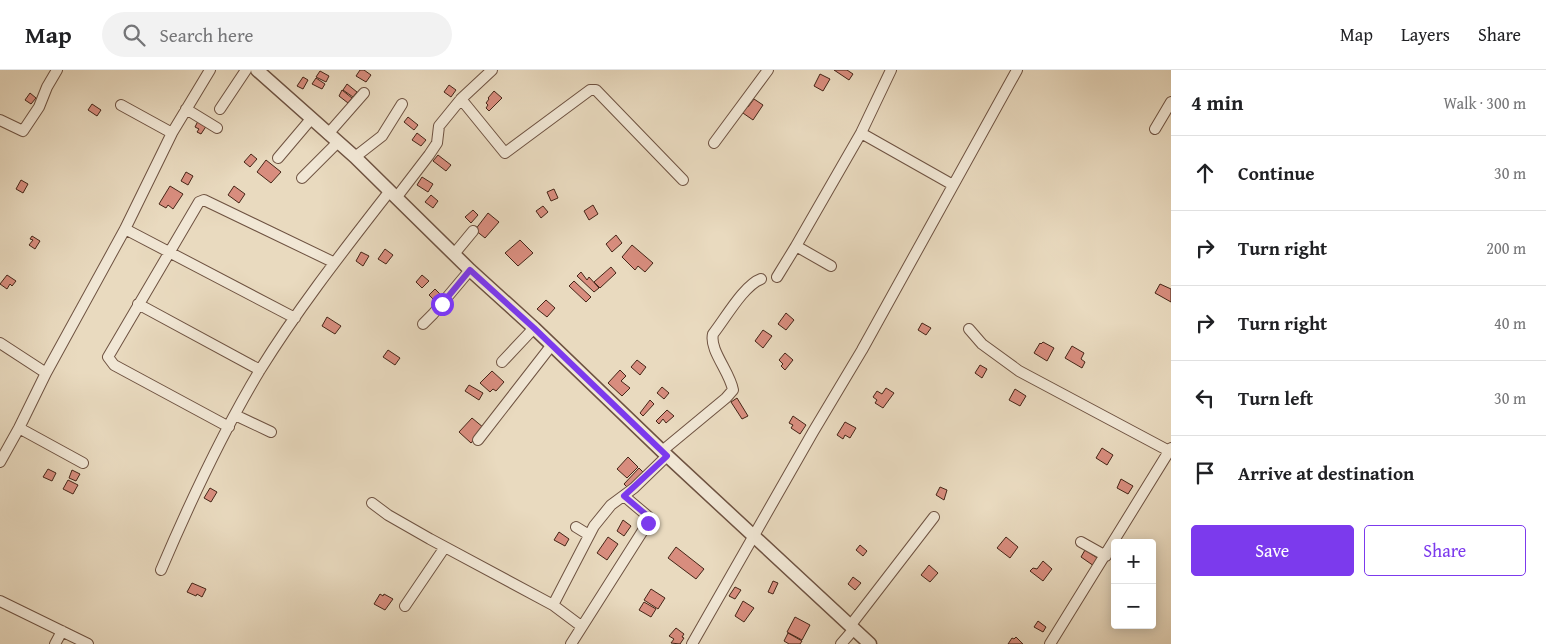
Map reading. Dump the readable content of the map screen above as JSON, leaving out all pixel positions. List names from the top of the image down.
{
  "page": {
    "header": "Map",
    "search": "Search here",
    "nav": ["Map", "Layers", "Share"],
    "heading": ["4 min", "Walk · 300 m"],
    "list": [
      ["Continue", "30 m"],
      ["Turn right", "200 m"],
      ["Turn right", "40 m"],
      ["Turn left", "30 m"],
      "Arrive at destination"
    ],
    "buttons": ["Save", "Share"],
    "map_buttons": ["+", "−"]
  }
}
